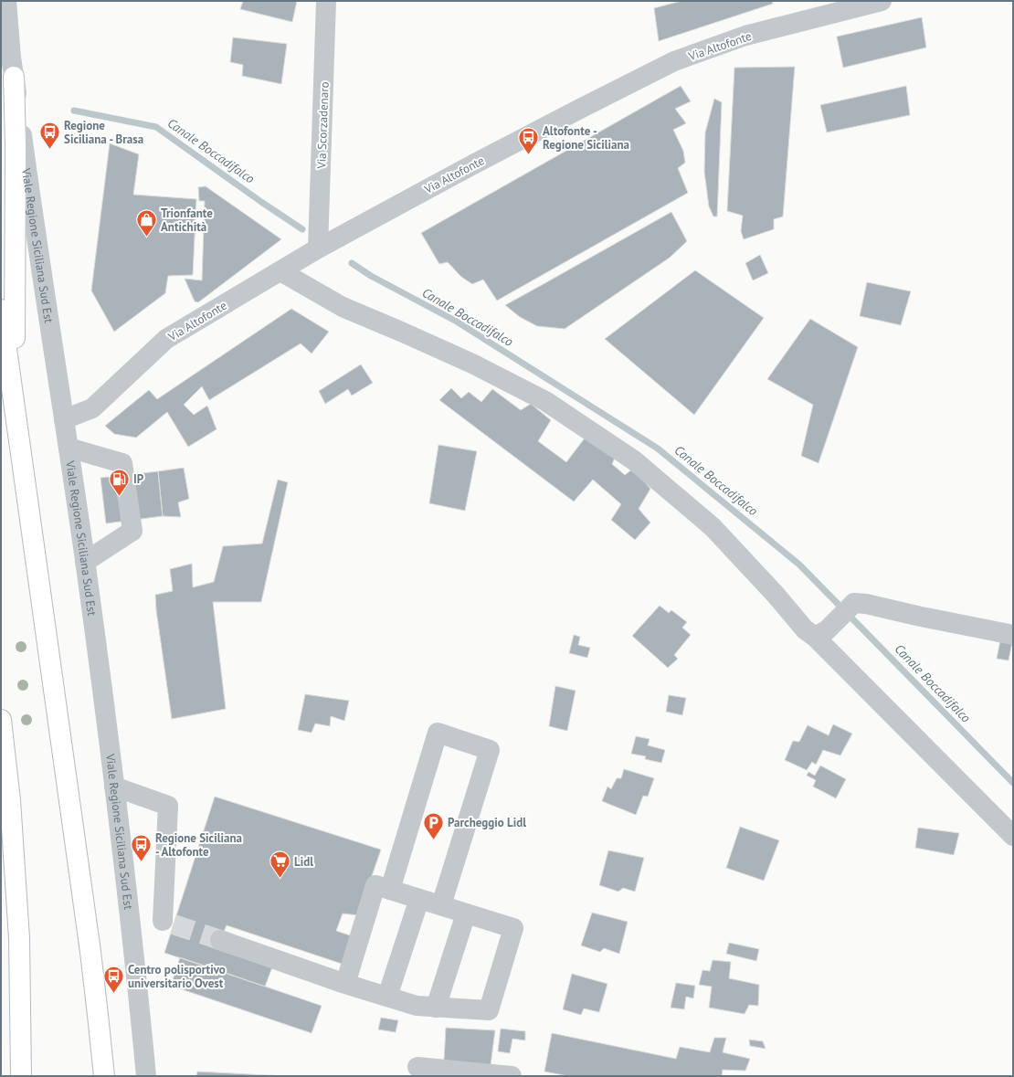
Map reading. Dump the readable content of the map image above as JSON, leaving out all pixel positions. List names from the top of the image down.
{
  "streets": {
    "street": ["Via Altofonte", "Via Scorzadenaro", "Viale Regione Siciliana Sud Est"]
  },
  "crossings": [
    ["Via Altofonte", "Via Scorzadenaro"],
    ["Via Altofonte", "Viale Regione Siciliana Sud Est"]
  ],
  "water": ["Canale Boccadifalco"],
  "places": {
    "bus stop": [
      "Regione Siciliana - Brasa",
      "Altofonte - Regione Siciliana",
      "Regione Siciliana - Altofonte",
      "Centro polisportivo universitario Ovest"
    ],
    "shop": ["Trionfante Antichità"],
    "fuel station": ["IP"],
    "parking": ["Parcheggio Lidl"],
    "supermarket": ["Lidl"]
  }
}
